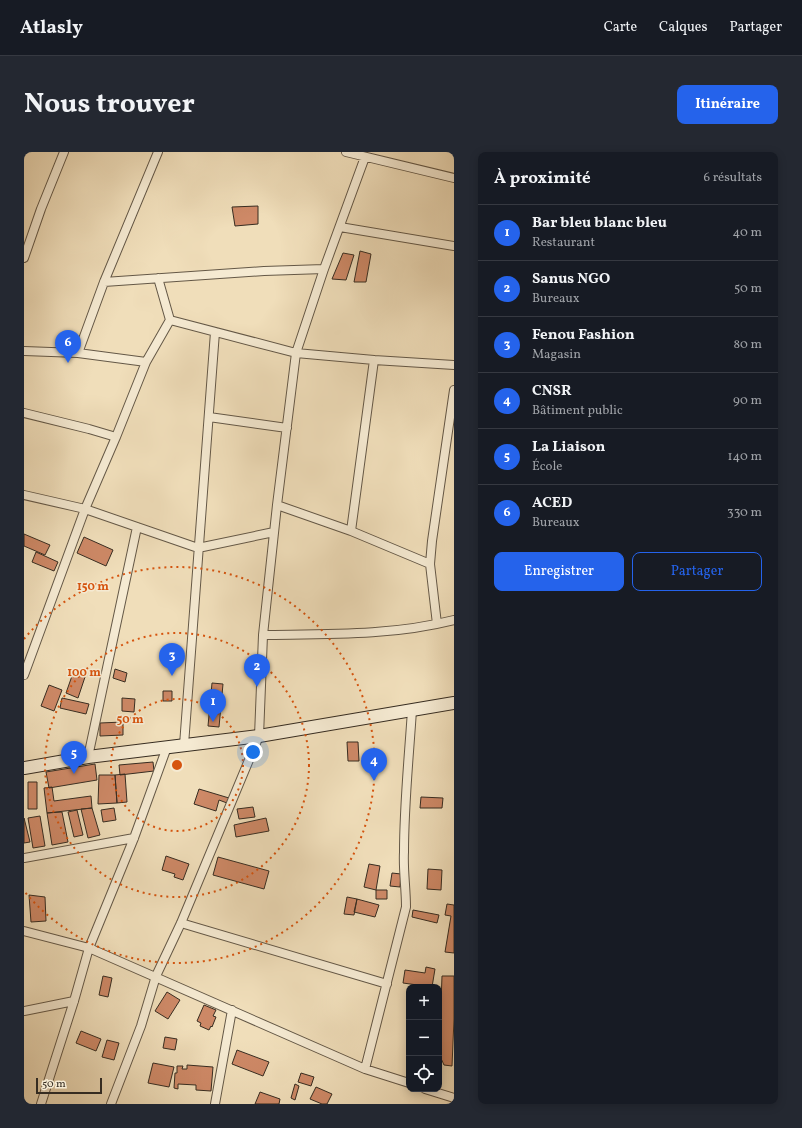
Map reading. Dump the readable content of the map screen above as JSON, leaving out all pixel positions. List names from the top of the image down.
{
  "scale_bar": "50 m",
  "page": {
    "header": "Atlasly",
    "nav": ["Carte", "Calques", "Partager"],
    "title": "Nous trouver",
    "buttons": [
      "Itinéraire",
      ["Enregistrer", "Partager"]
    ],
    "heading": ["À proximité", "6 résultats"],
    "list": [
      {
        "mark": "1",
        "name": "Bar bleu blanc bleu",
        "note": "Restaurant",
        "value": "40 m"
      },
      {
        "mark": "2",
        "name": "Sanus NGO",
        "note": "Bureaux",
        "value": "50 m"
      },
      {
        "mark": "3",
        "name": "Fenou Fashion",
        "note": "Magasin",
        "value": "80 m"
      },
      {
        "mark": "4",
        "name": "CNSR",
        "note": "Bâtiment public",
        "value": "90 m"
      },
      {
        "mark": "5",
        "name": "La Liaison",
        "note": "École",
        "value": "140 m"
      },
      {
        "mark": "6",
        "name": "ACED",
        "note": "Bureaux",
        "value": "330 m"
      }
    ],
    "pins": [
      "6",
      "3",
      "2",
      "1",
      "5",
      "4"
    ],
    "map_buttons": ["+", "−"],
    "scale": "50 m"
  },
  "rings": ["150 m", "100 m", "50 m"]
}
